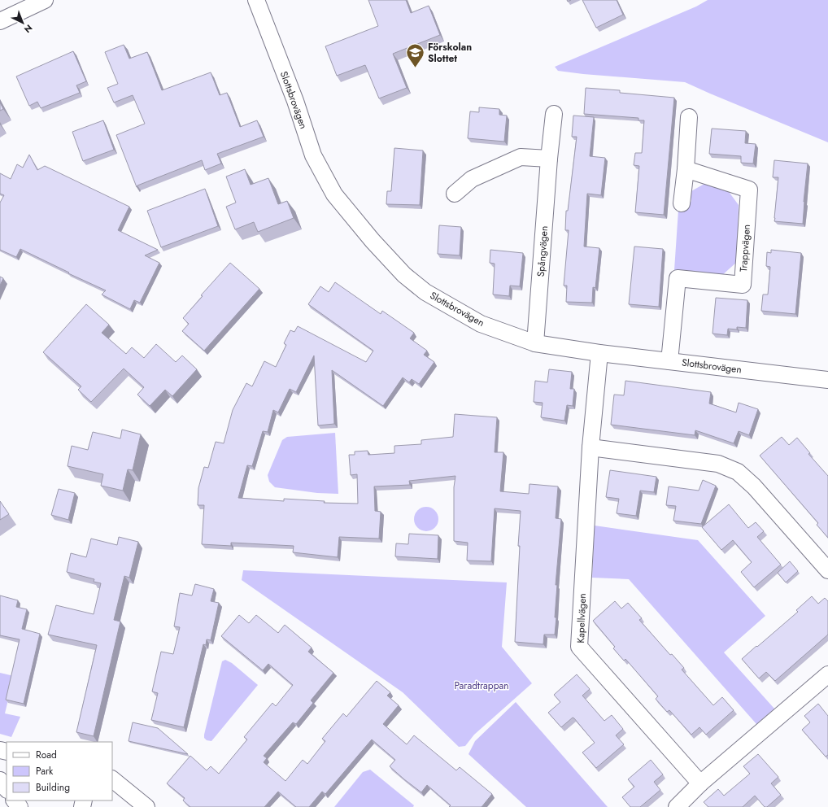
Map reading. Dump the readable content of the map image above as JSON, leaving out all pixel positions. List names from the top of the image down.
{
  "streets": {
    "street": [
      "Slottsbrovägen",
      "Trappvägen",
      "Spångvägen",
      "Kapellvägen"
    ]
  },
  "crossings": [
    ["Slottsbrovägen", "Trappvägen"],
    ["Slottsbrovägen", "Spångvägen"],
    ["Slottsbrovägen", "Kapellvägen"]
  ],
  "parks": ["Paradtrappan"],
  "places": {
    "school or university": ["Förskolan Slottet"]
  },
  "legend": ["Road", "Park", "Building"],
  "north": "bottom right"
}
